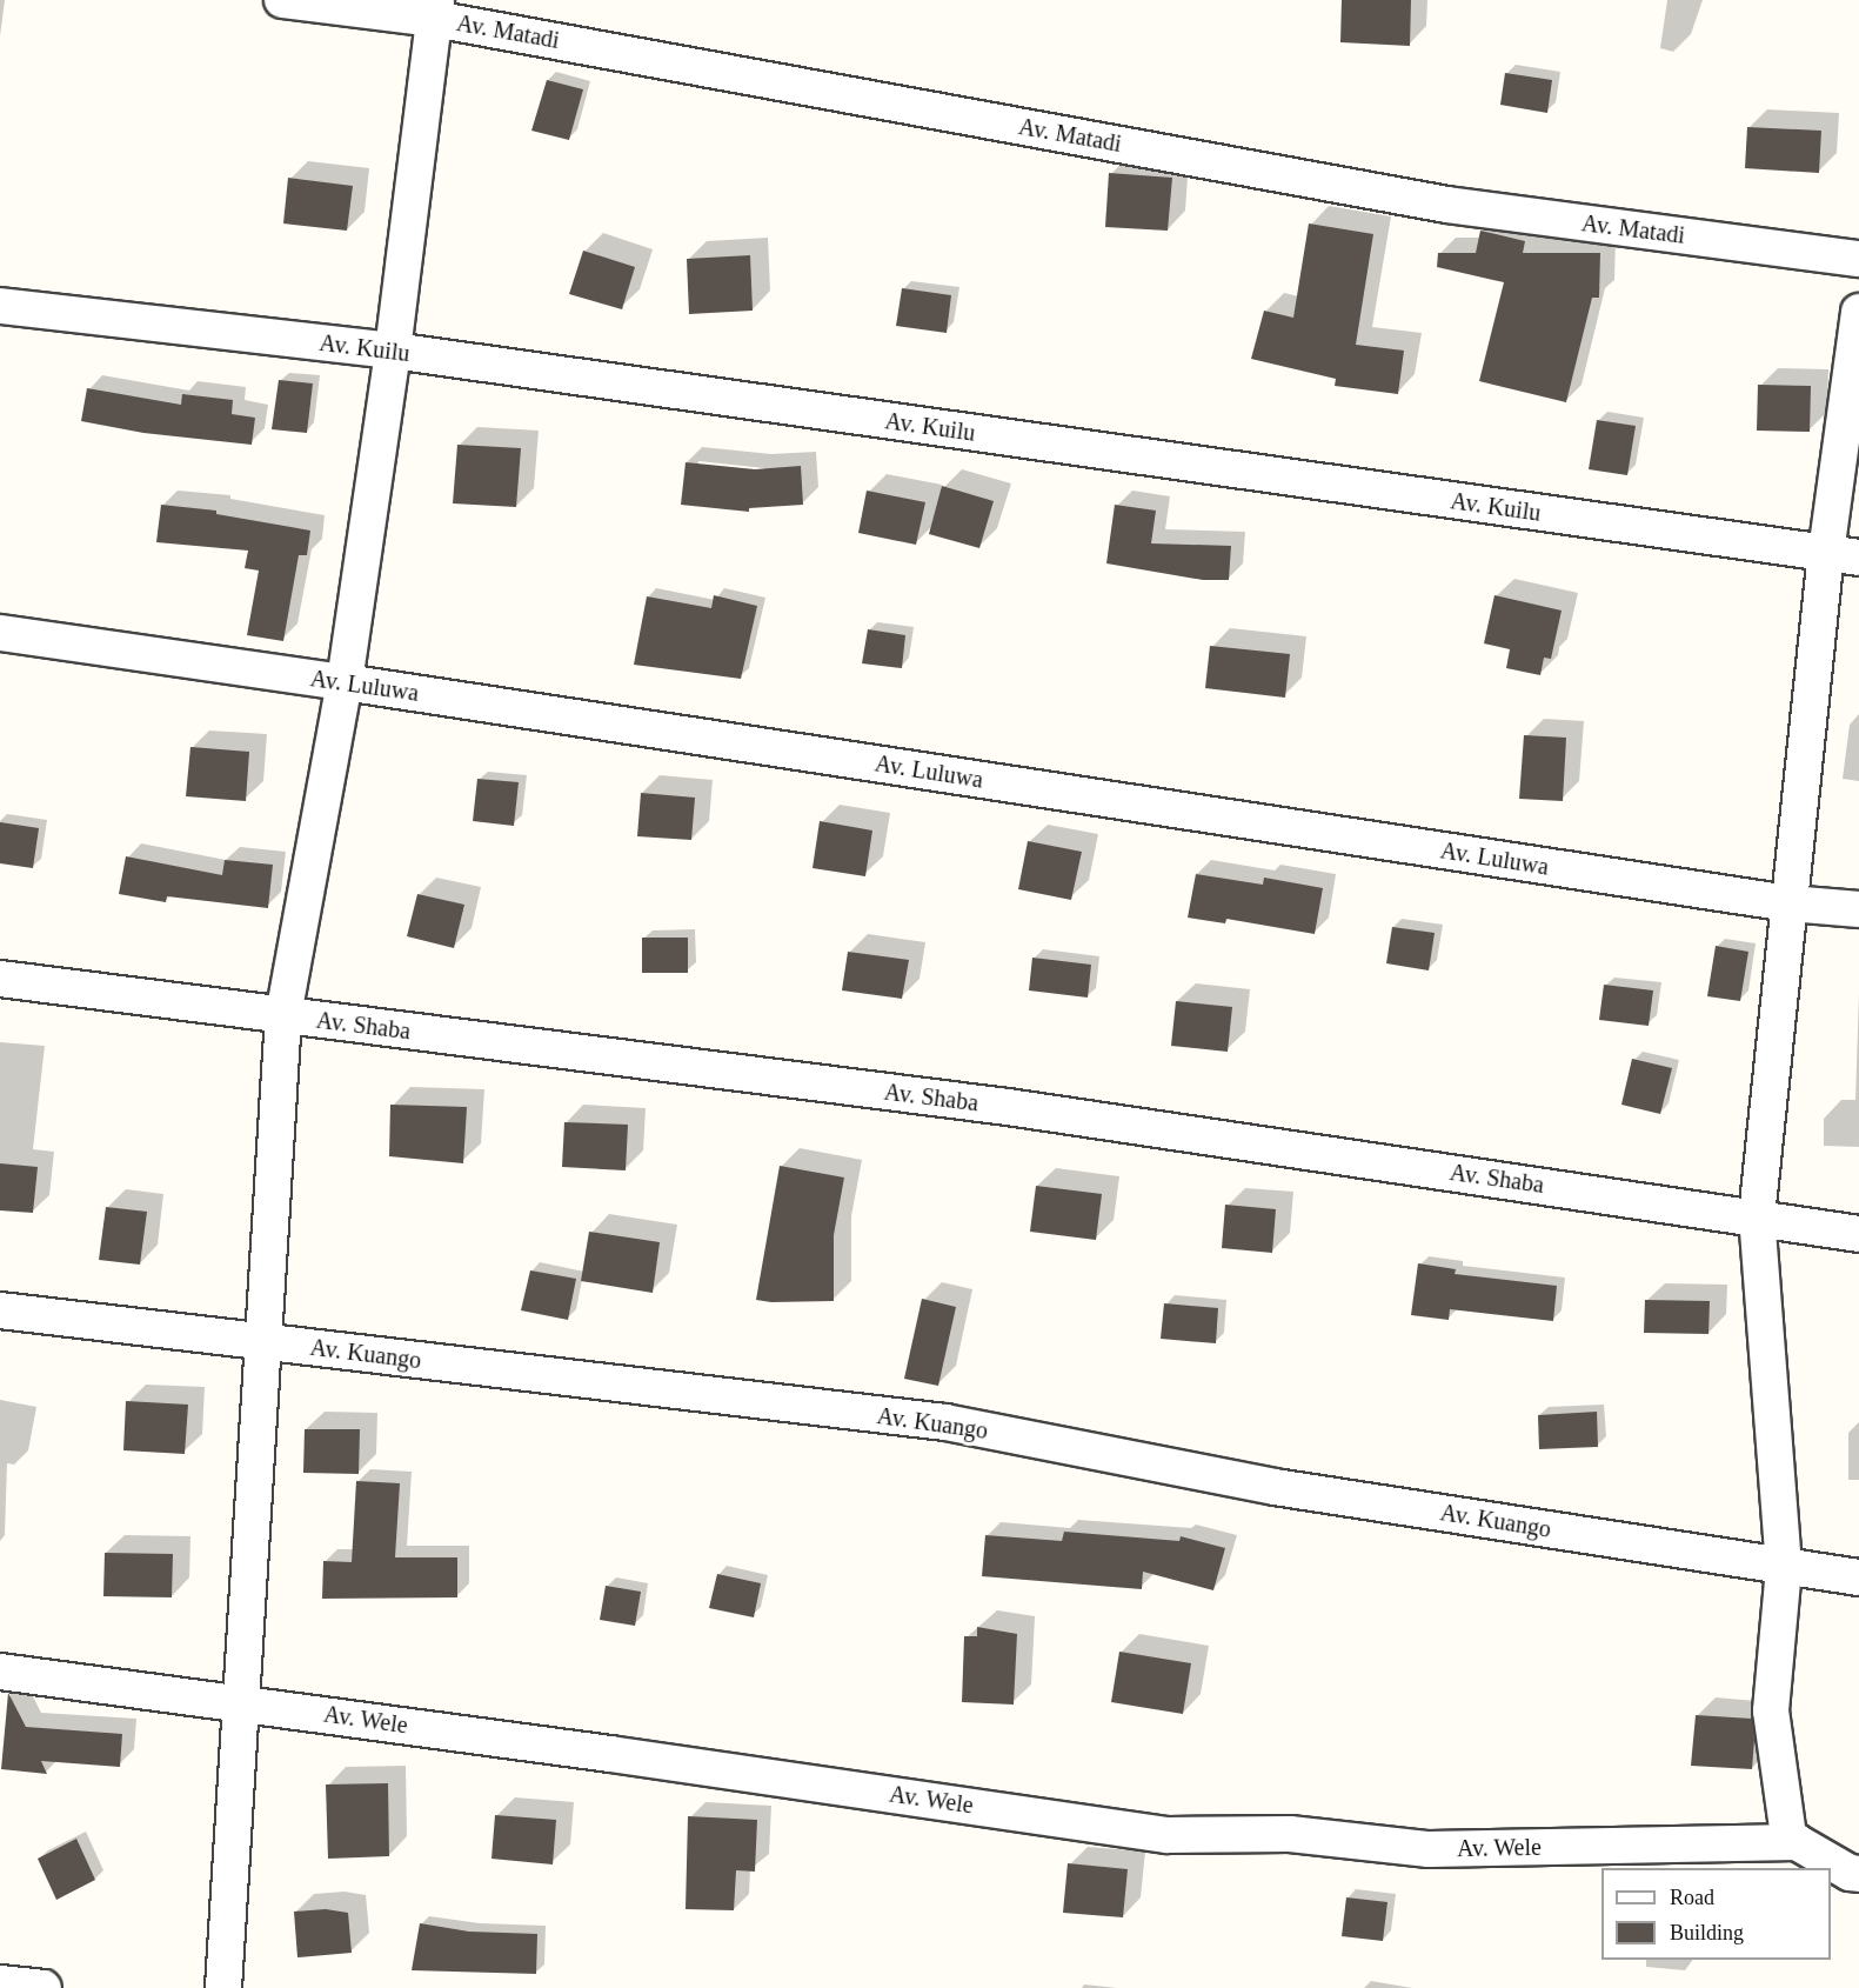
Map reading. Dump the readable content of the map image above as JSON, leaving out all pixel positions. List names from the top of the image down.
{
  "streets": {
    "street": [
      "Av. Matadi",
      "Av. Kuilu",
      "Av. Luluwa",
      "Av. Shaba",
      "Av. Kuango",
      "Av. Wele"
    ]
  },
  "legend": ["Road", "Building"]
}
